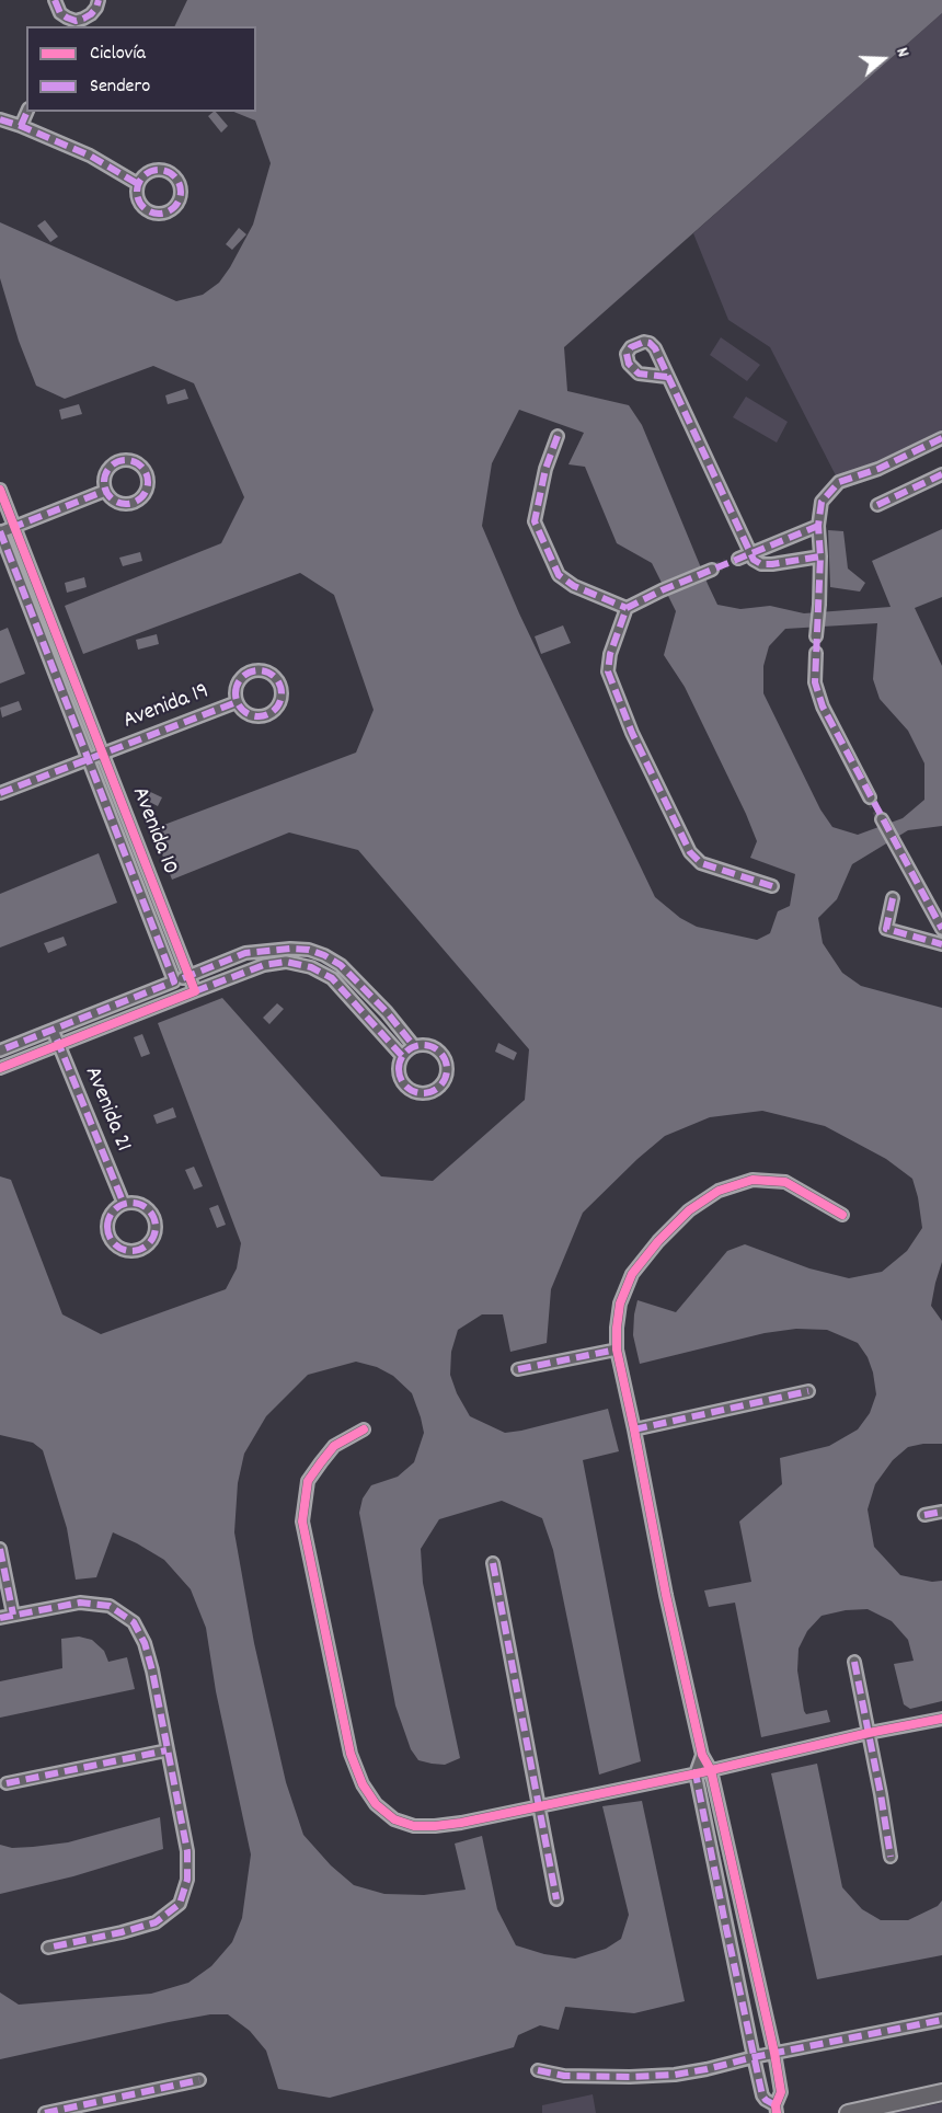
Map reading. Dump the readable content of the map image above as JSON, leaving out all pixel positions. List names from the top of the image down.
{
  "streets": {
    "street": ["Avenida 19", "Avenida 10", "Avenida 21"]
  },
  "crossings": [
    ["Avenida 19", "Avenida 10"]
  ],
  "legend": ["Ciclovía", "Sendero"],
  "north": "right"
}
